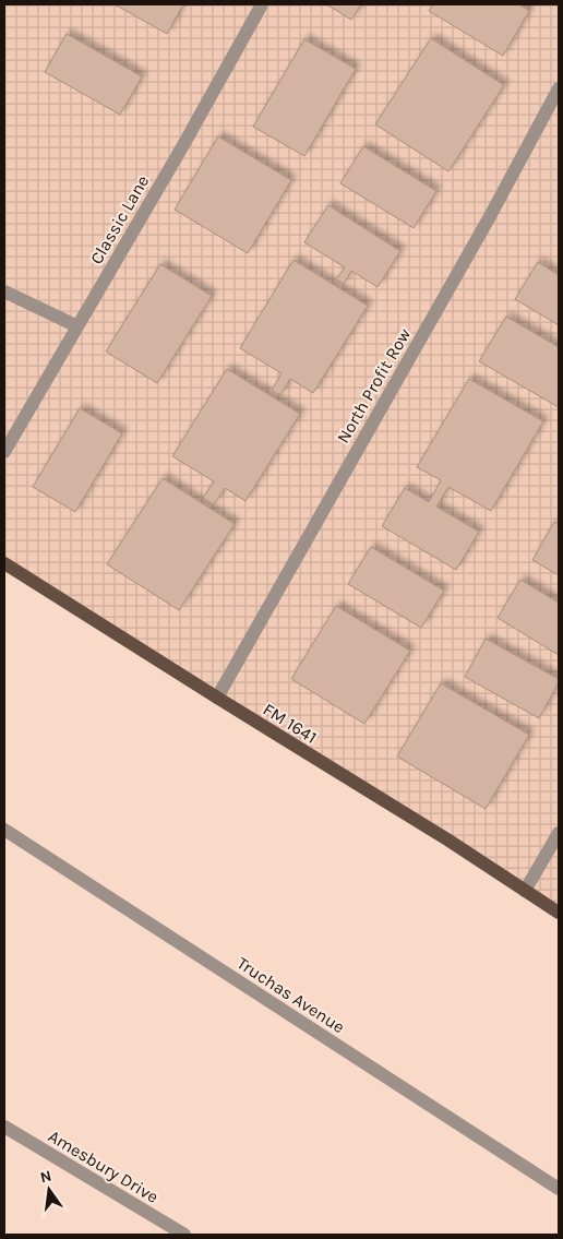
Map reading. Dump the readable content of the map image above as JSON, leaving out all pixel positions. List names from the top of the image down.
{
  "streets": {
    "main road": ["FM 1641"],
    "street": [
      "Classic Lane",
      "North Profit Row",
      "Truchas Avenue",
      "Amesbury Drive"
    ]
  },
  "crossings": [
    ["North Profit Row", "FM 1641"]
  ],
  "north": "top"
}
